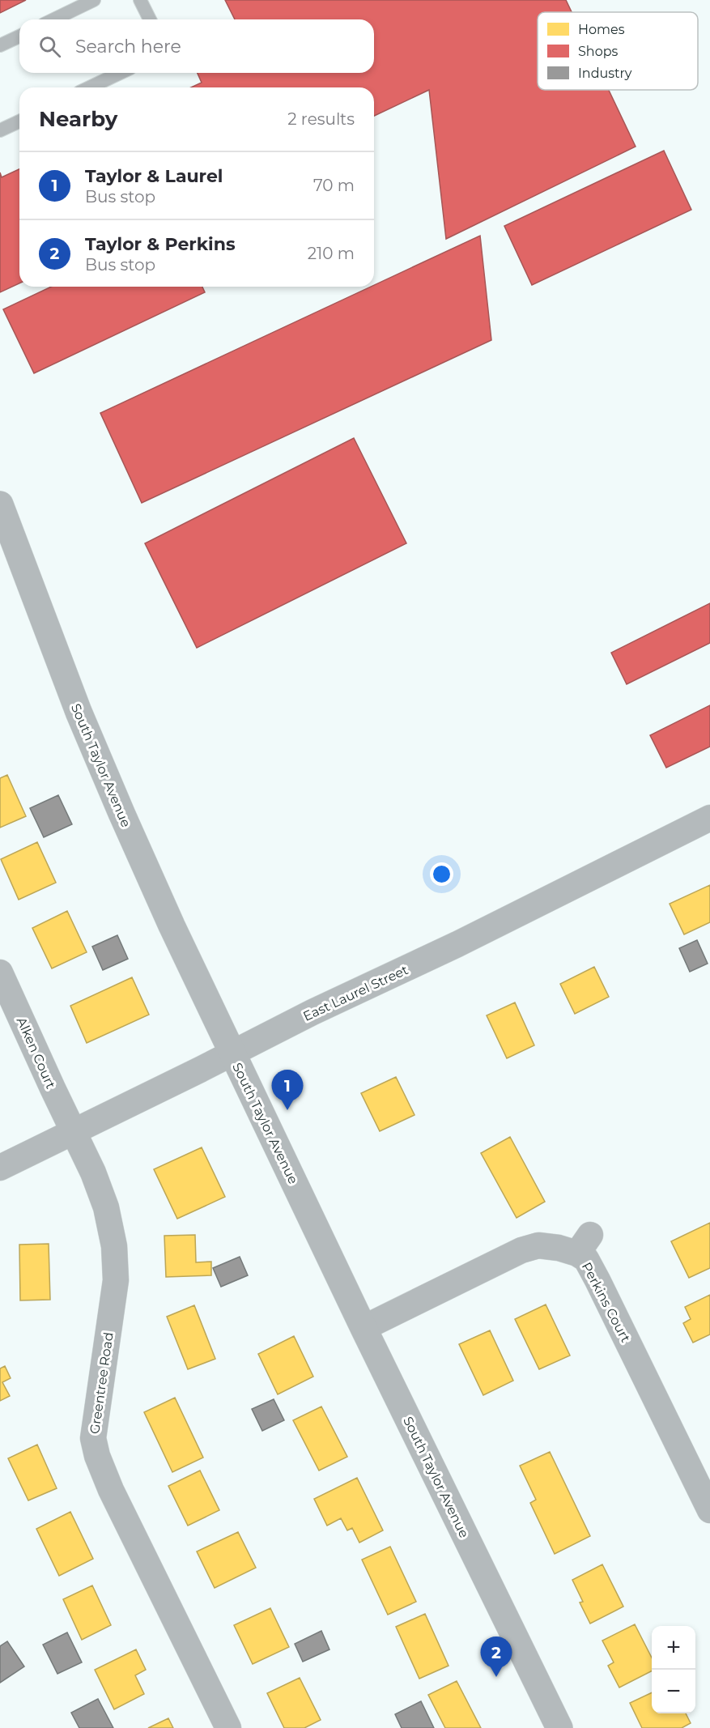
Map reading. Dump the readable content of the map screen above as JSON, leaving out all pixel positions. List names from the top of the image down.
{
  "streets": {
    "street": [
      "South Taylor Avenue",
      "East Laurel Street",
      "Alken Court",
      "Perkins Court",
      "Greentree Road"
    ]
  },
  "crossings": [
    ["South Taylor Avenue", "East Laurel Street"],
    ["South Taylor Avenue", "Perkins Court"],
    ["East Laurel Street", "Alken Court"],
    ["East Laurel Street", "Greentree Road"],
    ["Alken Court", "Greentree Road"]
  ],
  "legend": ["Homes", "Shops", "Industry"],
  "page": {
    "search": "Search here",
    "heading": ["Nearby", "2 results"],
    "list": [
      {
        "mark": "1",
        "name": "Taylor & Laurel",
        "note": "Bus stop",
        "value": "70 m"
      },
      {
        "mark": "2",
        "name": "Taylor & Perkins",
        "note": "Bus stop",
        "value": "210 m"
      }
    ],
    "pins": ["1", "2"],
    "map_buttons": ["+", "−"]
  }
}
